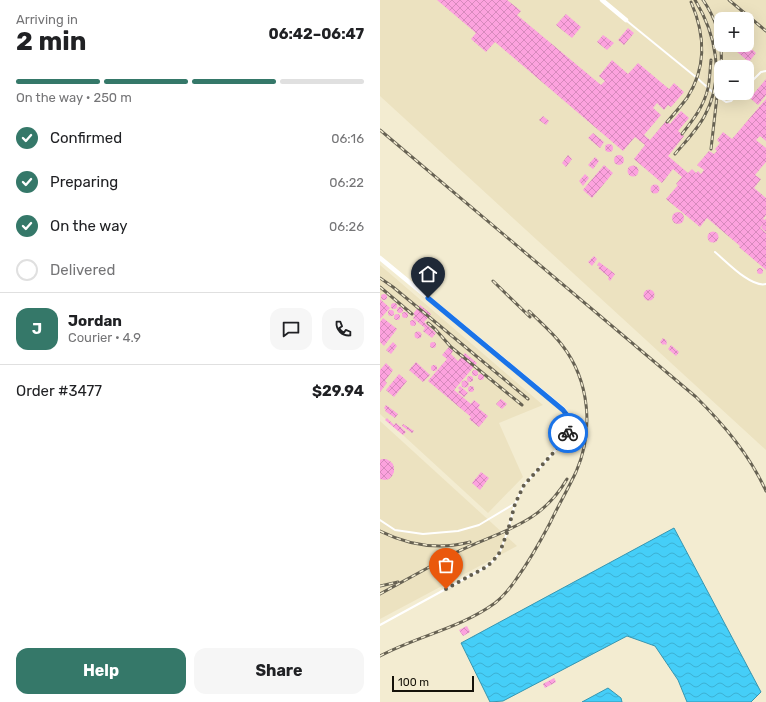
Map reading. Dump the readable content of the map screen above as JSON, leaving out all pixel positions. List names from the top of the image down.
{
  "scale_bar": "100 m",
  "page": {
    "heading": ["2 min", "Arriving in", "06:42–06:47"],
    "panel": [
      "Jordan",
      "Courier · 4.9",
      "Order #3477",
      "$29.94"
    ],
    "map_buttons": ["+", "−"],
    "bar": "On the way · 250 m",
    "list": [
      ["Confirmed", "06:16"],
      ["Preparing", "06:22"],
      ["On the way", "06:26"],
      "Delivered"
    ],
    "round": "J",
    "buttons": ["Help", "Share"],
    "scale": "100 m"
  }
}
